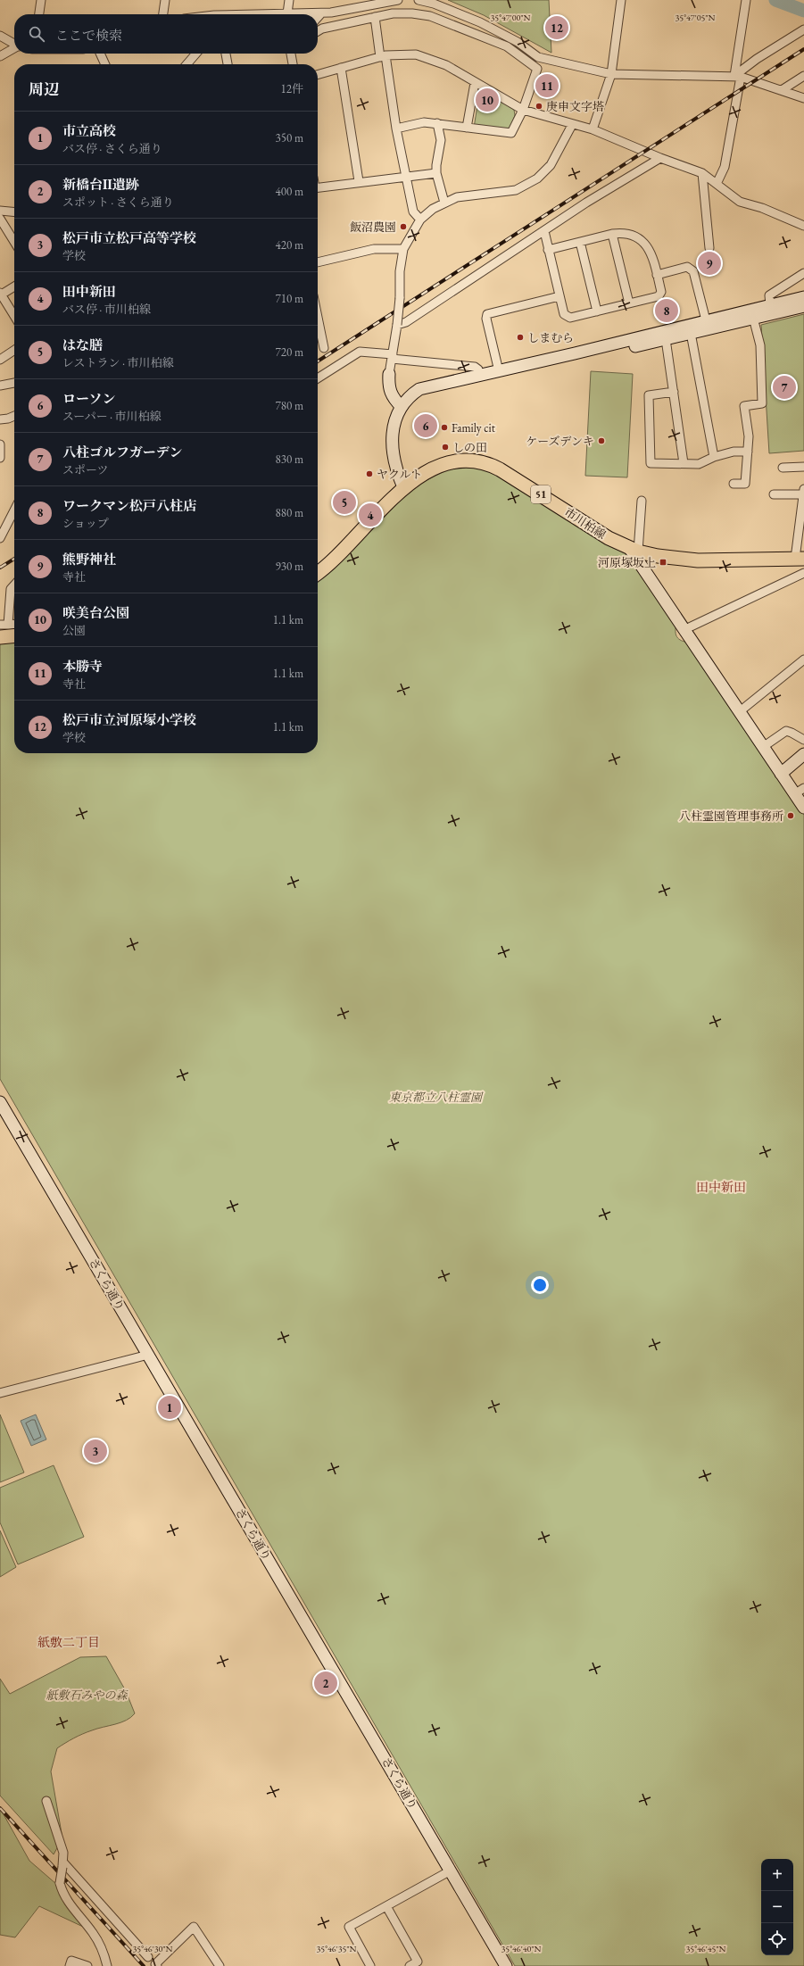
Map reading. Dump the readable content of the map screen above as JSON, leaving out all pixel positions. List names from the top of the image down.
{
  "streets": {
    "main road": ["51", "市川柏線"],
    "street": ["さくら通り"]
  },
  "districts": ["田中新田", "紙敷二丁目"],
  "parks": ["東京都立八柱霊園", "紙敷石みやの森"],
  "places": {
    "other": [
      "庚申文字塔",
      "飯沼農園",
      "しまむら",
      "Family cit",
      "ケーズデンキ",
      "しの田",
      "ヤクルト",
      "八柱霊園管理事務所"
    ],
    "transit": ["河原塚坂上"]
  },
  "page": {
    "pins": [
      "12",
      "11",
      "10",
      "9",
      "8",
      "7",
      "6",
      "5",
      "4",
      "1",
      "3",
      "2"
    ],
    "search": "ここで検索",
    "heading": ["周辺", "12件"],
    "list": [
      {
        "mark": "1",
        "name": "市立高校",
        "note": "バス停 · さくら通り",
        "value": "350 m"
      },
      {
        "mark": "2",
        "name": "新橋台Ⅱ遺跡",
        "note": "スポット · さくら通り",
        "value": "400 m"
      },
      {
        "mark": "3",
        "name": "松戸市立松戸高等学校",
        "note": "学校",
        "value": "420 m"
      },
      {
        "mark": "4",
        "name": "田中新田",
        "note": "バス停 · 市川柏線",
        "value": "710 m"
      },
      {
        "mark": "5",
        "name": "はな膳",
        "note": "レストラン · 市川柏線",
        "value": "720 m"
      },
      {
        "mark": "6",
        "name": "ローソン",
        "note": "スーパー · 市川柏線",
        "value": "780 m"
      },
      {
        "mark": "7",
        "name": "八柱ゴルフガーデン",
        "note": "スポーツ",
        "value": "830 m"
      },
      {
        "mark": "8",
        "name": "ワークマン松戸八柱店",
        "note": "ショップ",
        "value": "880 m"
      },
      {
        "mark": "9",
        "name": "熊野神社",
        "note": "寺社",
        "value": "930 m"
      },
      {
        "mark": "10",
        "name": "咲美台公園",
        "note": "公園",
        "value": "1.1 km"
      },
      {
        "mark": "11",
        "name": "本勝寺",
        "note": "寺社",
        "value": "1.1 km"
      },
      {
        "mark": "12",
        "name": "松戸市立河原塚小学校",
        "note": "学校",
        "value": "1.1 km"
      }
    ],
    "map_buttons": ["+", "−"]
  },
  "coordinates": [
    "35°47'00\"N",
    "35°47'05\"N",
    "35°46'30\"N",
    "35°46'35\"N",
    "35°46'40\"N",
    "35°46'45\"N"
  ]
}
